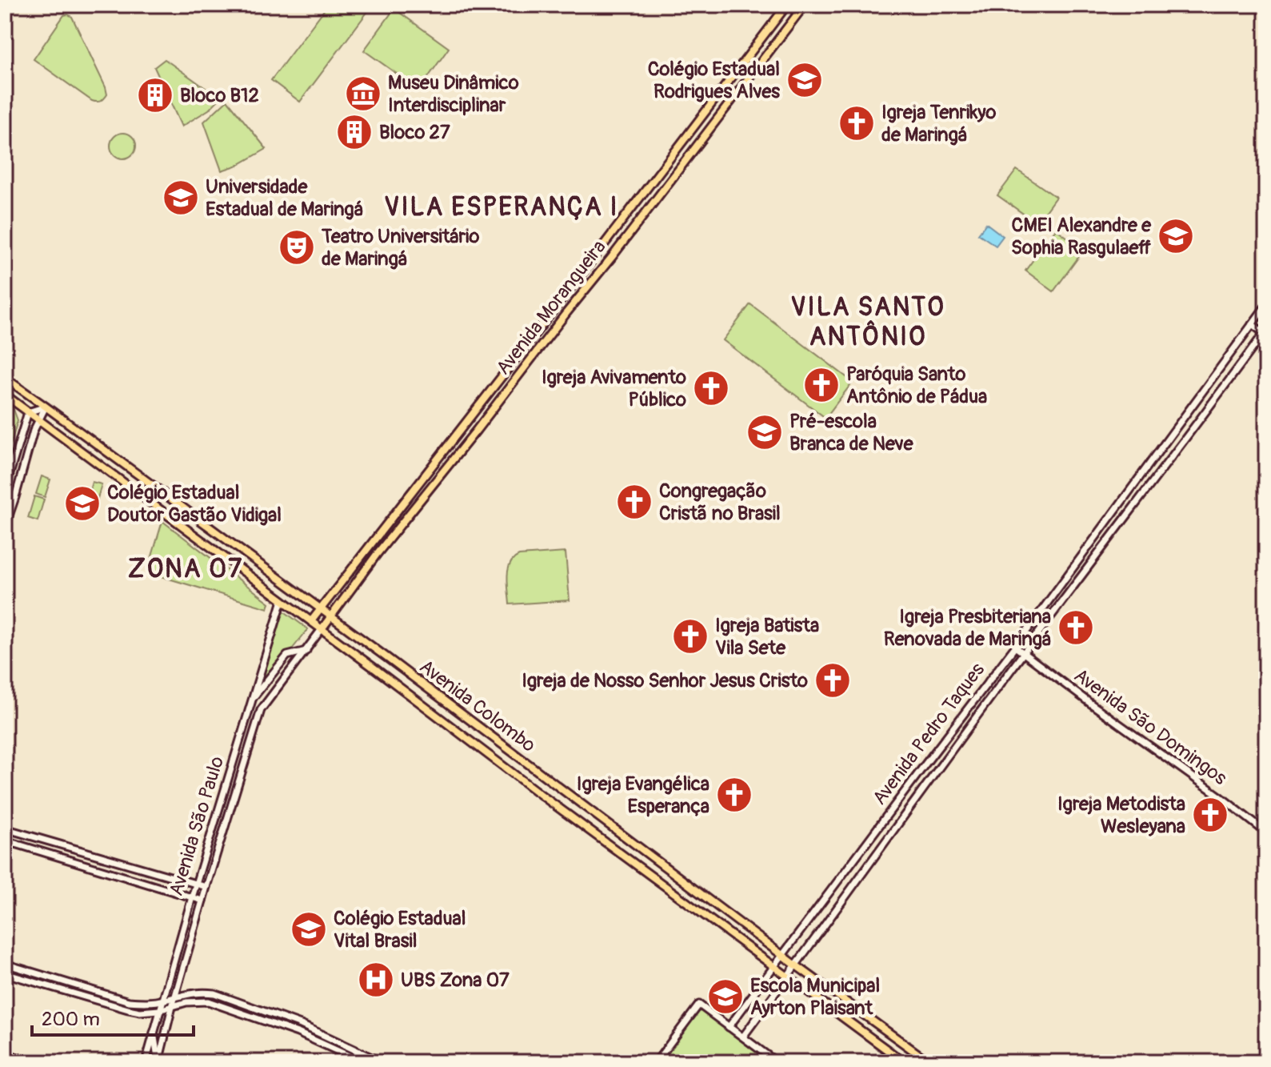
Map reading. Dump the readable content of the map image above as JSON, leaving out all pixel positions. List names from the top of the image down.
{
  "streets": {
    "main road": [
      "Avenida Morangueira",
      "Avenida Colombo",
      "Avenida São Domingos",
      "Avenida Pedro Taques",
      "Avenida São Paulo"
    ]
  },
  "crossings": [
    ["Avenida Morangueira", "Avenida Colombo"],
    ["Avenida Morangueira", "Avenida São Paulo"],
    ["Avenida Colombo", "Avenida Pedro Taques"],
    ["Avenida Colombo", "Avenida São Paulo"],
    ["Avenida São Domingos", "Avenida Pedro Taques"]
  ],
  "districts": ["VILA ESPERANÇA I", "VILA SANTO ANTÔNIO", "ZONA 07"],
  "places": {
    "school or university": [
      "Colégio Estadual Rodrigues Alves",
      "Universidade Estadual de Maringá",
      "CMEI Alexandre e Sophia Rasgulaeff",
      "Pré-escola Branca de Neve",
      "Colégio Estadual Doutor Gastão Vidigal",
      "Colégio Estadual Vital Brasil",
      "Escola Municipal Ayrton Plaisant"
    ],
    "museum": ["Museu Dinâmico Interdisciplinar"],
    "building": ["Bloco B12", "Bloco 27"],
    "church": [
      "Igreja Tenrikyo de Maringá",
      "Paróquia Santo Antônio de Pádua",
      "Igreja Avivamento Público",
      "Congregação Cristã no Brasil",
      "Igreja Presbiteriana Renovada de Maringá",
      "Igreja Batista Vila Sete",
      "Igreja de Nosso Senhor Jesus Cristo",
      "Igreja Evangélica Esperança",
      "Igreja Metodista Wesleyana"
    ],
    "theatre": ["Teatro Universitário de Maringá"],
    "hospital": ["UBS Zona 07"]
  },
  "scale_bar": "200 m"
}
